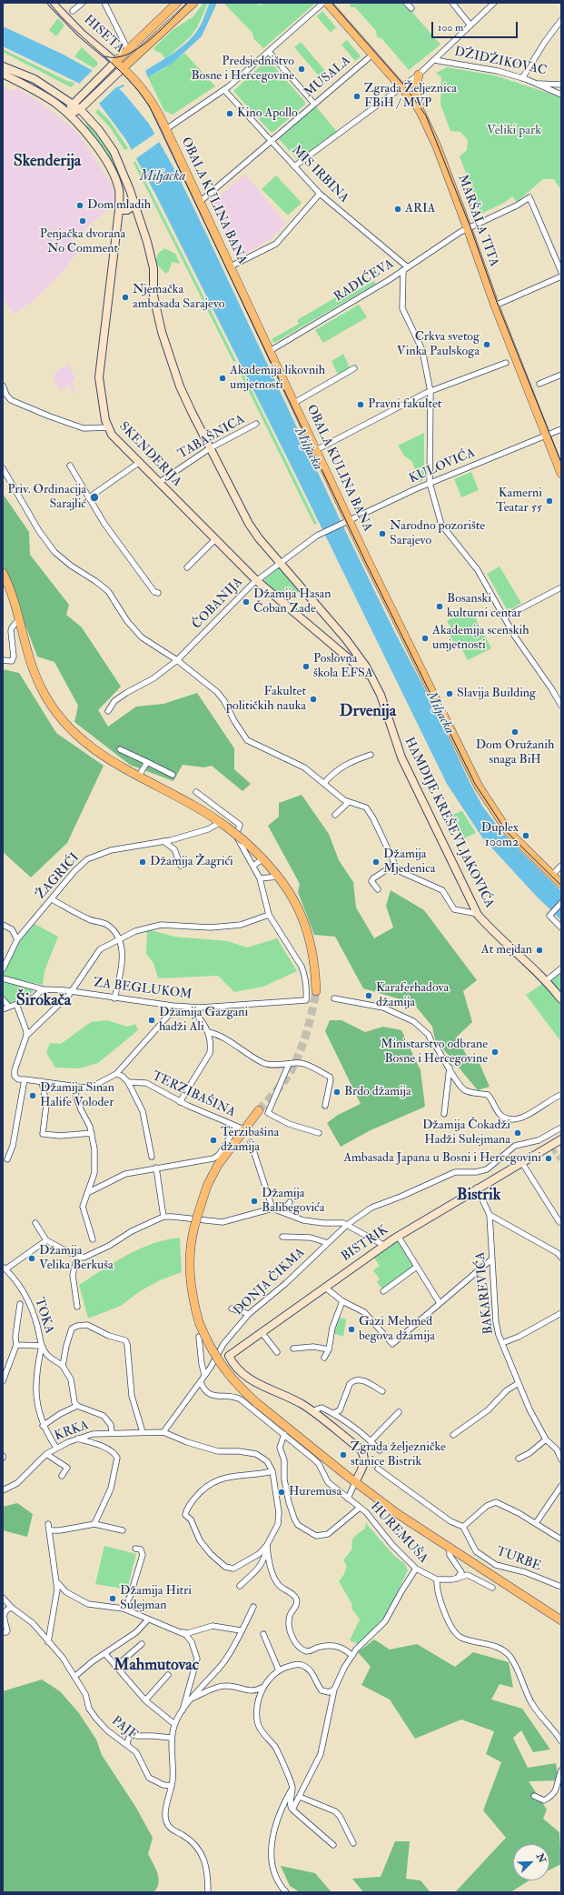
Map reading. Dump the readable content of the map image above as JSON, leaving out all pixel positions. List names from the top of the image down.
{
  "streets": {
    "main road": [
      "HISETA",
      "OBALA KULINA BANA",
      "MARŠALA TITA",
      "SKENDERIJA",
      "HAMDIJE KREŠEVLJAKOVIĆA",
      "BISTRIK"
    ],
    "street": [
      "DŽIDŽIKOVAC",
      "MUSALA",
      "MIS IRBINA",
      "RADIĆEVA",
      "TABAŠNICA",
      "KULOVIĆA",
      "ČOBANIJA",
      "ŽAGRIĆI",
      "ZA BEGLUKOM",
      "TERZIBAŠINA",
      "DONJA ČIKMA",
      "BAKAREVIĆA",
      "TOKA",
      "KRKA",
      "HUREMUŠA",
      "TURBE",
      "PAJE"
    ]
  },
  "crossings": [
    ["HISETA", "OBALA KULINA BANA"],
    ["MUSALA", "MIS IRBINA"],
    ["MUSALA", "OBALA KULINA BANA"],
    ["MUSALA", "MARŠALA TITA"],
    ["MIS IRBINA", "RADIĆEVA"],
    ["OBALA KULINA BANA", "RADIĆEVA"],
    ["OBALA KULINA BANA", "KULOVIĆA"],
    ["OBALA KULINA BANA", "ČOBANIJA"],
    ["MARŠALA TITA", "RADIĆEVA"],
    ["MARŠALA TITA", "KULOVIĆA"],
    ["TABAŠNICA", "SKENDERIJA"],
    ["TABAŠNICA", "HAMDIJE KREŠEVLJAKOVIĆA"],
    ["SKENDERIJA", "ČOBANIJA"],
    ["SKENDERIJA", "HAMDIJE KREŠEVLJAKOVIĆA"],
    ["KULOVIĆA", "ČOBANIJA"],
    ["ČOBANIJA", "HAMDIJE KREŠEVLJAKOVIĆA"],
    ["BISTRIK", "DONJA ČIKMA"],
    ["BISTRIK", "BAKAREVIĆA"],
    ["DONJA ČIKMA", "KRKA"],
    ["DONJA ČIKMA", "HUREMUŠA"],
    ["TOKA", "KRKA"]
  ],
  "districts": [
    "Skenderija",
    "Drvenija",
    "Širokača",
    "Bistrik",
    "Mahmutovac"
  ],
  "water": ["Miljacka"],
  "parks": ["Veliki park"],
  "places": [
    "Predsjedništvo Bosne i Hercegovine",
    "Zgrada Željeznica FBiH / MVP",
    "Kino Apollo",
    "Dom mladih",
    "ARIA",
    "Penjačka dvorana No Comment",
    "Njemačka ambasada Sarajevo",
    "Crkva svetog Vinka Paulskoga",
    "Akademija likovnih umjetnosti",
    "Pravni fakultet",
    "Priv. Ordinacija Sarajlić",
    "Kamerni Teatar 55",
    "Narodno pozorište Sarajevo",
    "Džamija Hasan Čoban Zade",
    "Bosanski kulturni centar",
    "Akademija scenskih umjetnosti",
    "Poslovna škola EFSA",
    "Slavija Building",
    "Fakultet političkih nauka",
    "Dom Oružanih snaga BiH",
    "Duplex 100m2",
    "Džamija Žagrići",
    "Džamija Mjedenica",
    "At mejdan",
    "Karaferhadova džamija",
    "Džamija Gazgani hadži Ali",
    "Ministarstvo odbrane Bosne i Hercegovine",
    "Brdo džamija",
    "Džamija Sinan Halife Voloder",
    "Džamija Čokadži Hadži Sulejmana",
    "Terzibašina džamija",
    "Ambasada Japana u Bosni i Hercegovini",
    "Džamija Balibegovića",
    "Džamija Velika Berkuša",
    "Gazi Mehmed begova džamija",
    "Zgrada željezničke stanice Bistrik",
    "Huremusa",
    "Džamija Hitri Sulejman"
  ],
  "scale_bar": "100 m",
  "north": "top right"
}
